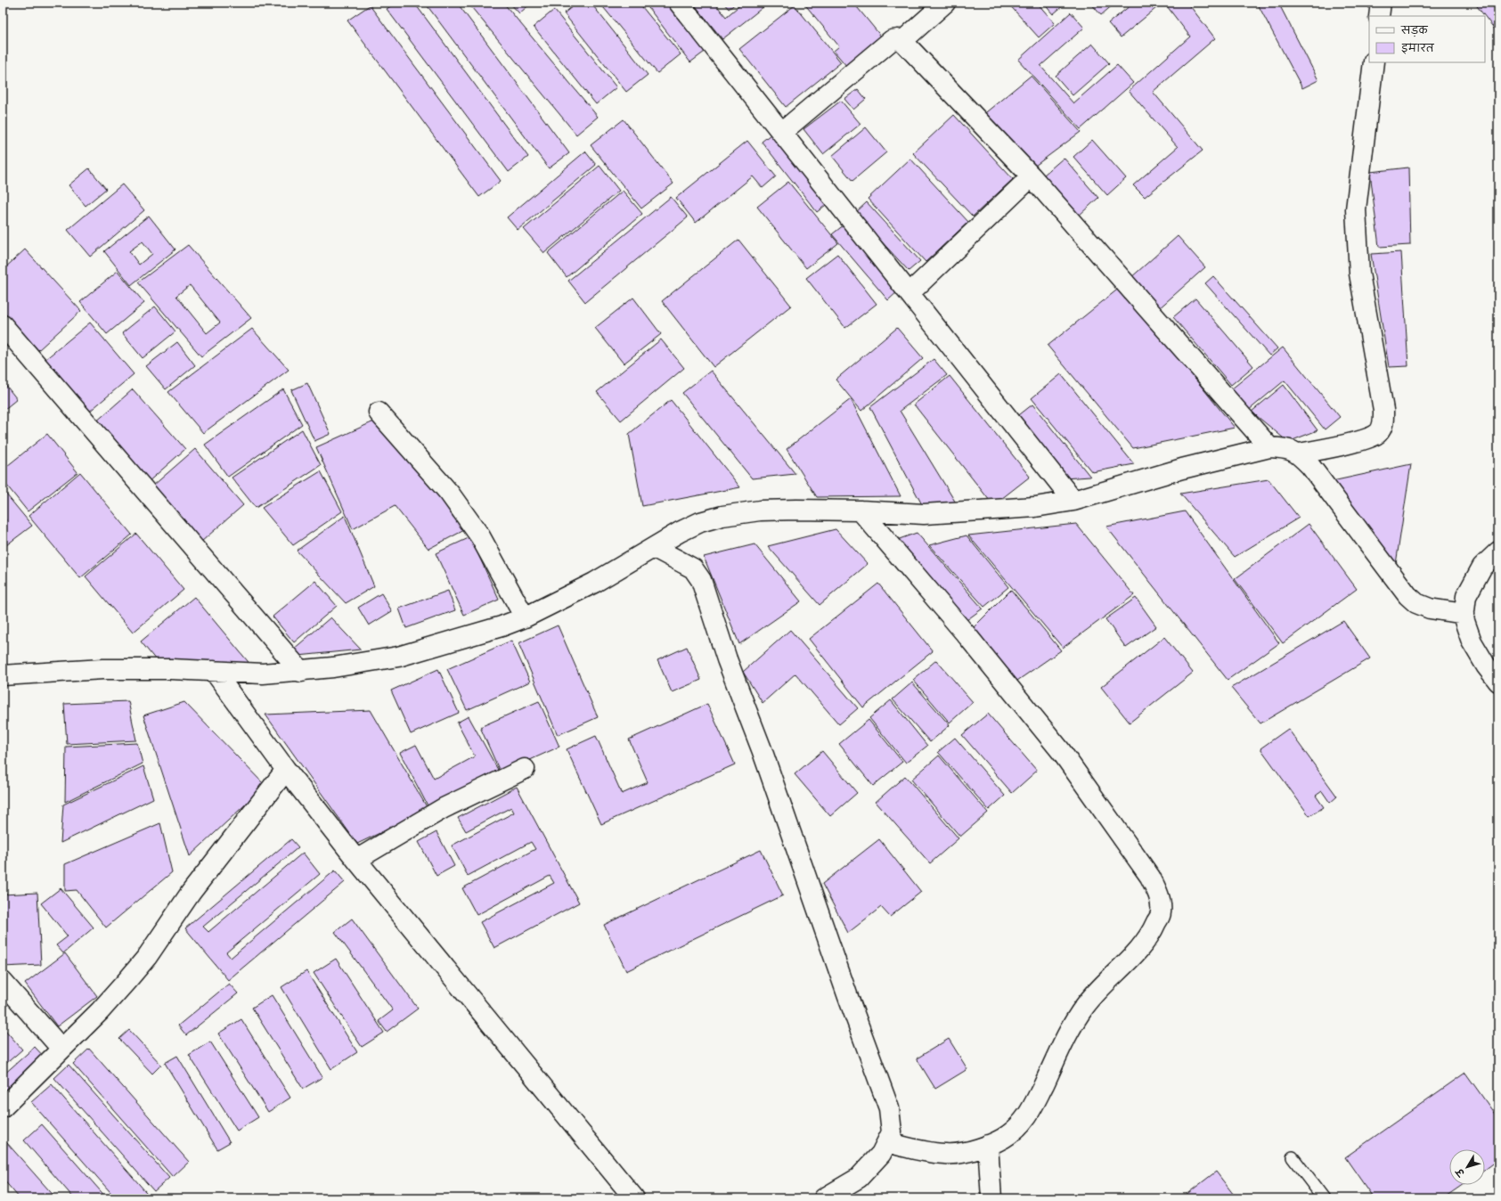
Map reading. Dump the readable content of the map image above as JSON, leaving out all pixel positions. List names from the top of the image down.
{
  "legend": ["सड़क", "इमारत"],
  "north": "bottom left"
}
